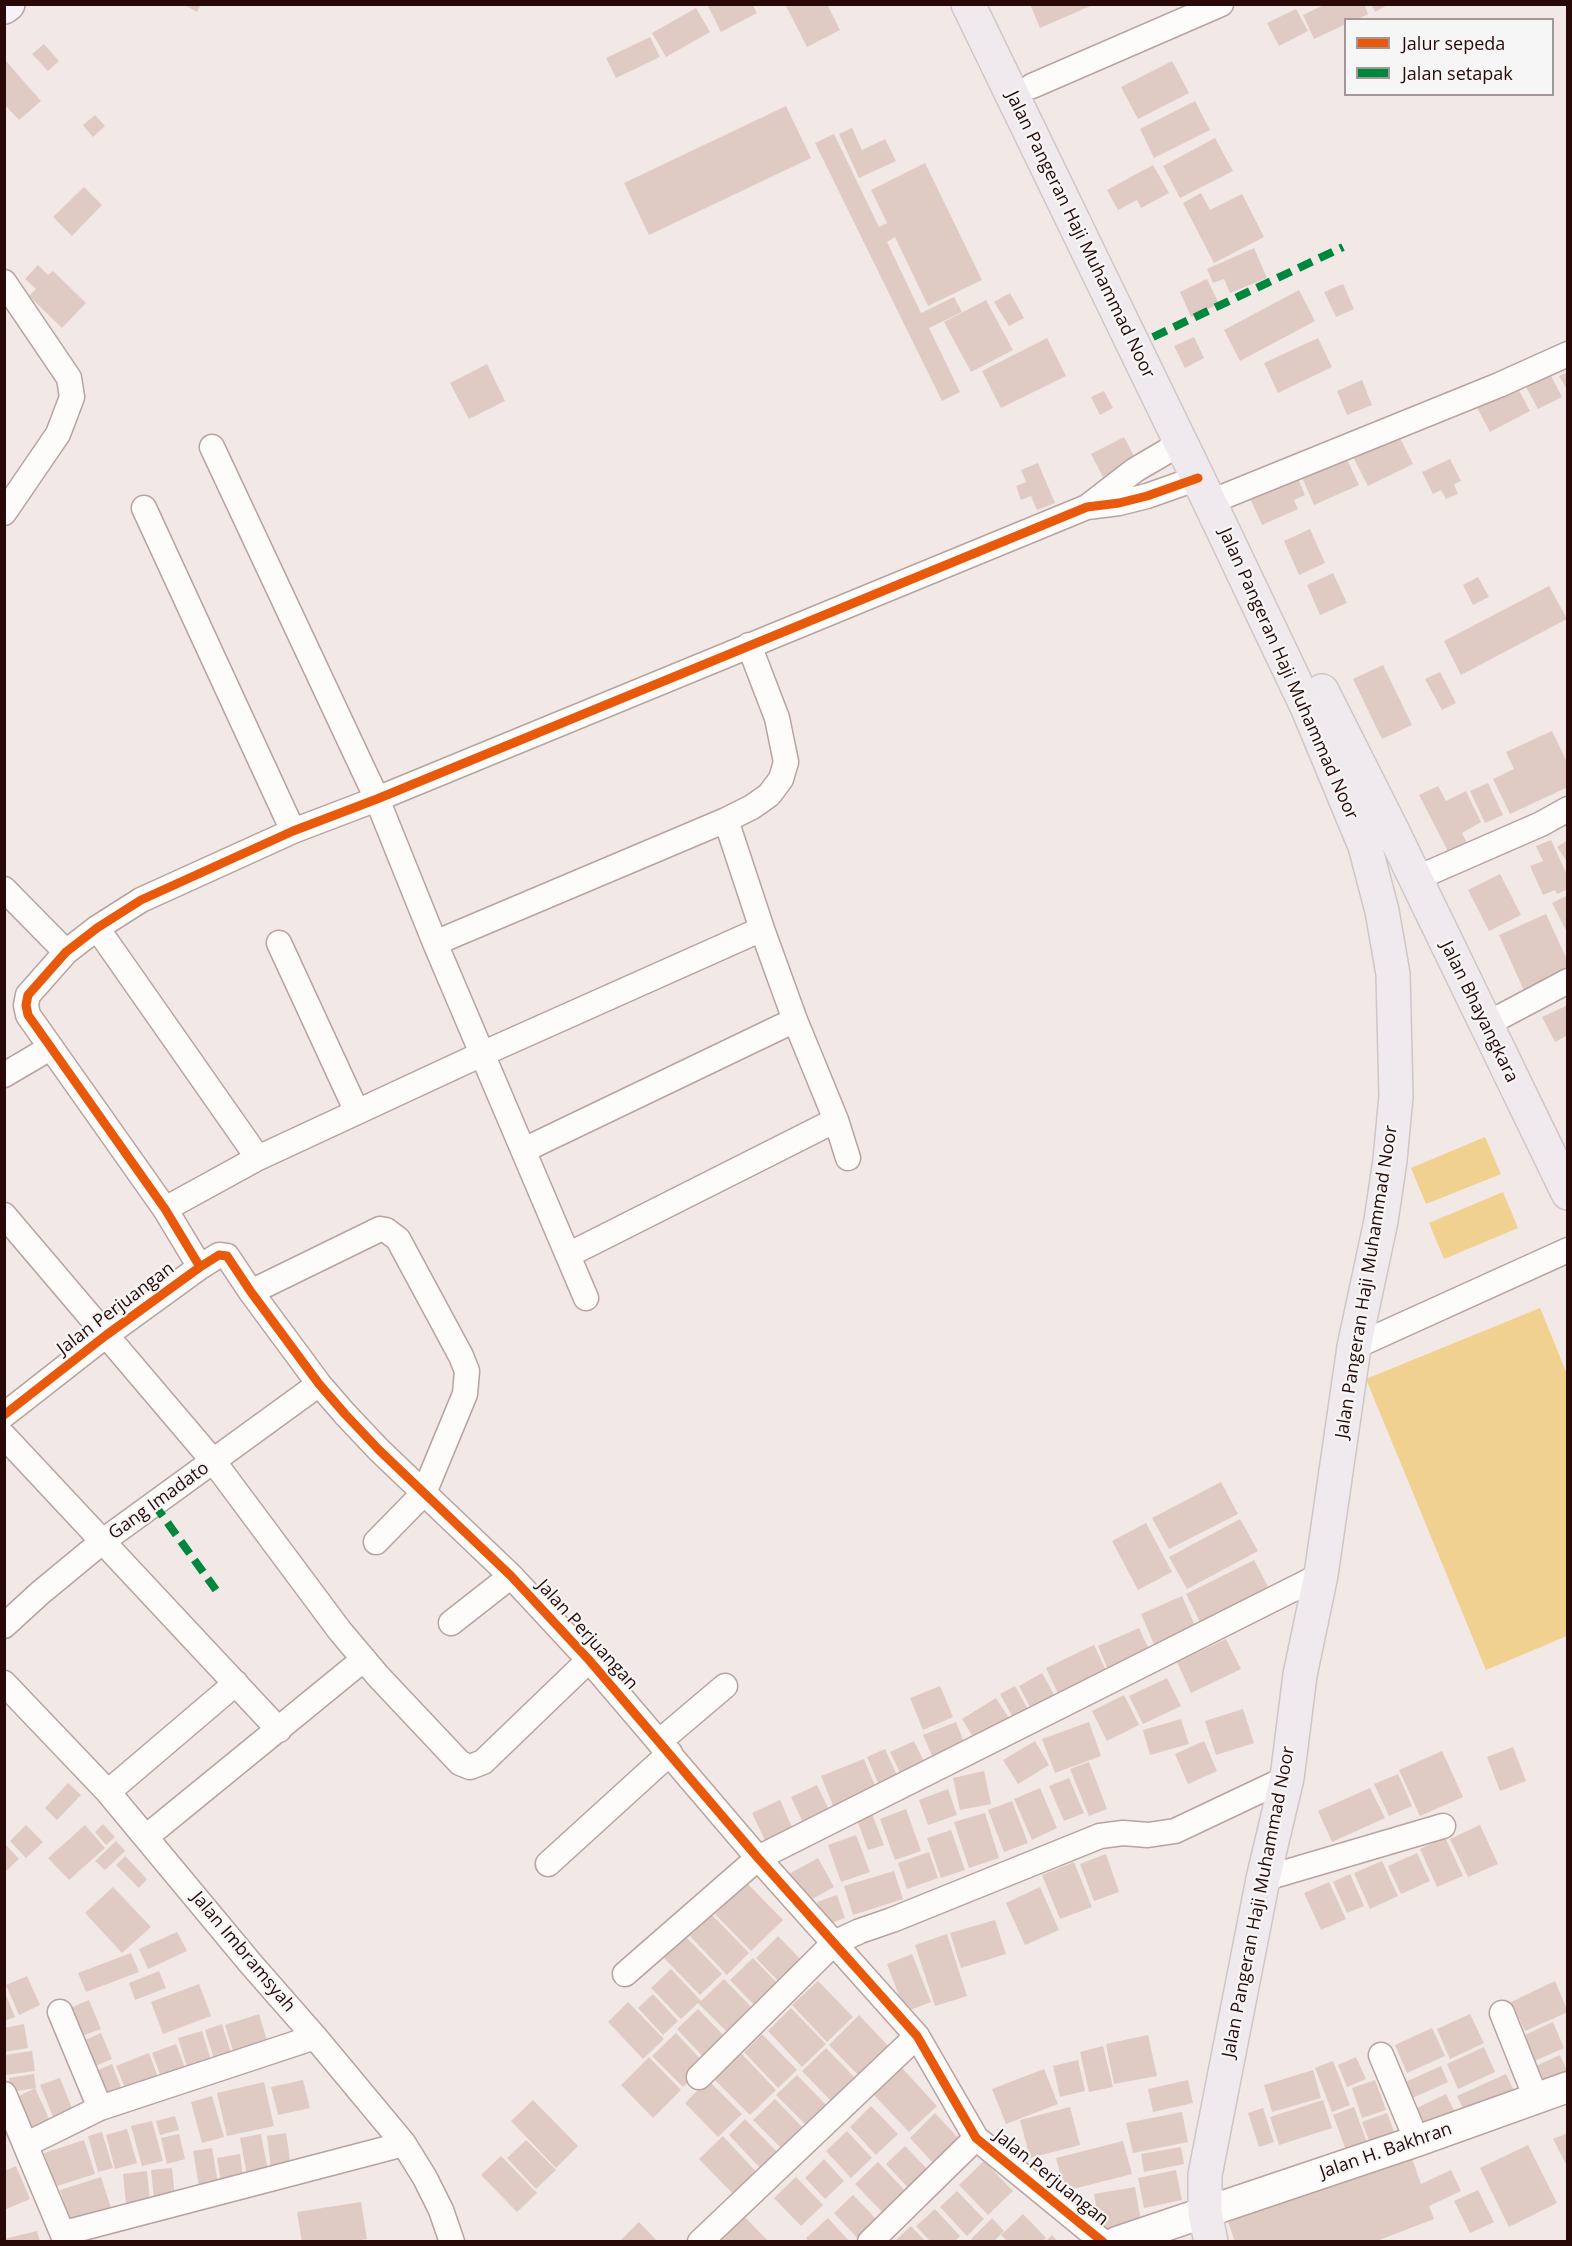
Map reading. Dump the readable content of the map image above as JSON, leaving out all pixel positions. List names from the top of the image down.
{
  "streets": {
    "main road": ["Jalan Pangeran Haji Muhammad Noor", "Jalan Bhayangkara"],
    "street": [
      "Jalan Perjuangan",
      "Gang Imadato",
      "Jalan Imbramsyah",
      "Jalan H. Bakhran"
    ]
  },
  "crossings": [
    ["Jalan Pangeran Haji Muhammad Noor", "Jalan Bhayangkara"],
    ["Jalan Pangeran Haji Muhammad Noor", "Jalan H. Bakhran"],
    ["Jalan Perjuangan", "Gang Imadato"]
  ],
  "legend": ["Jalur sepeda", "Jalan setapak"]
}
